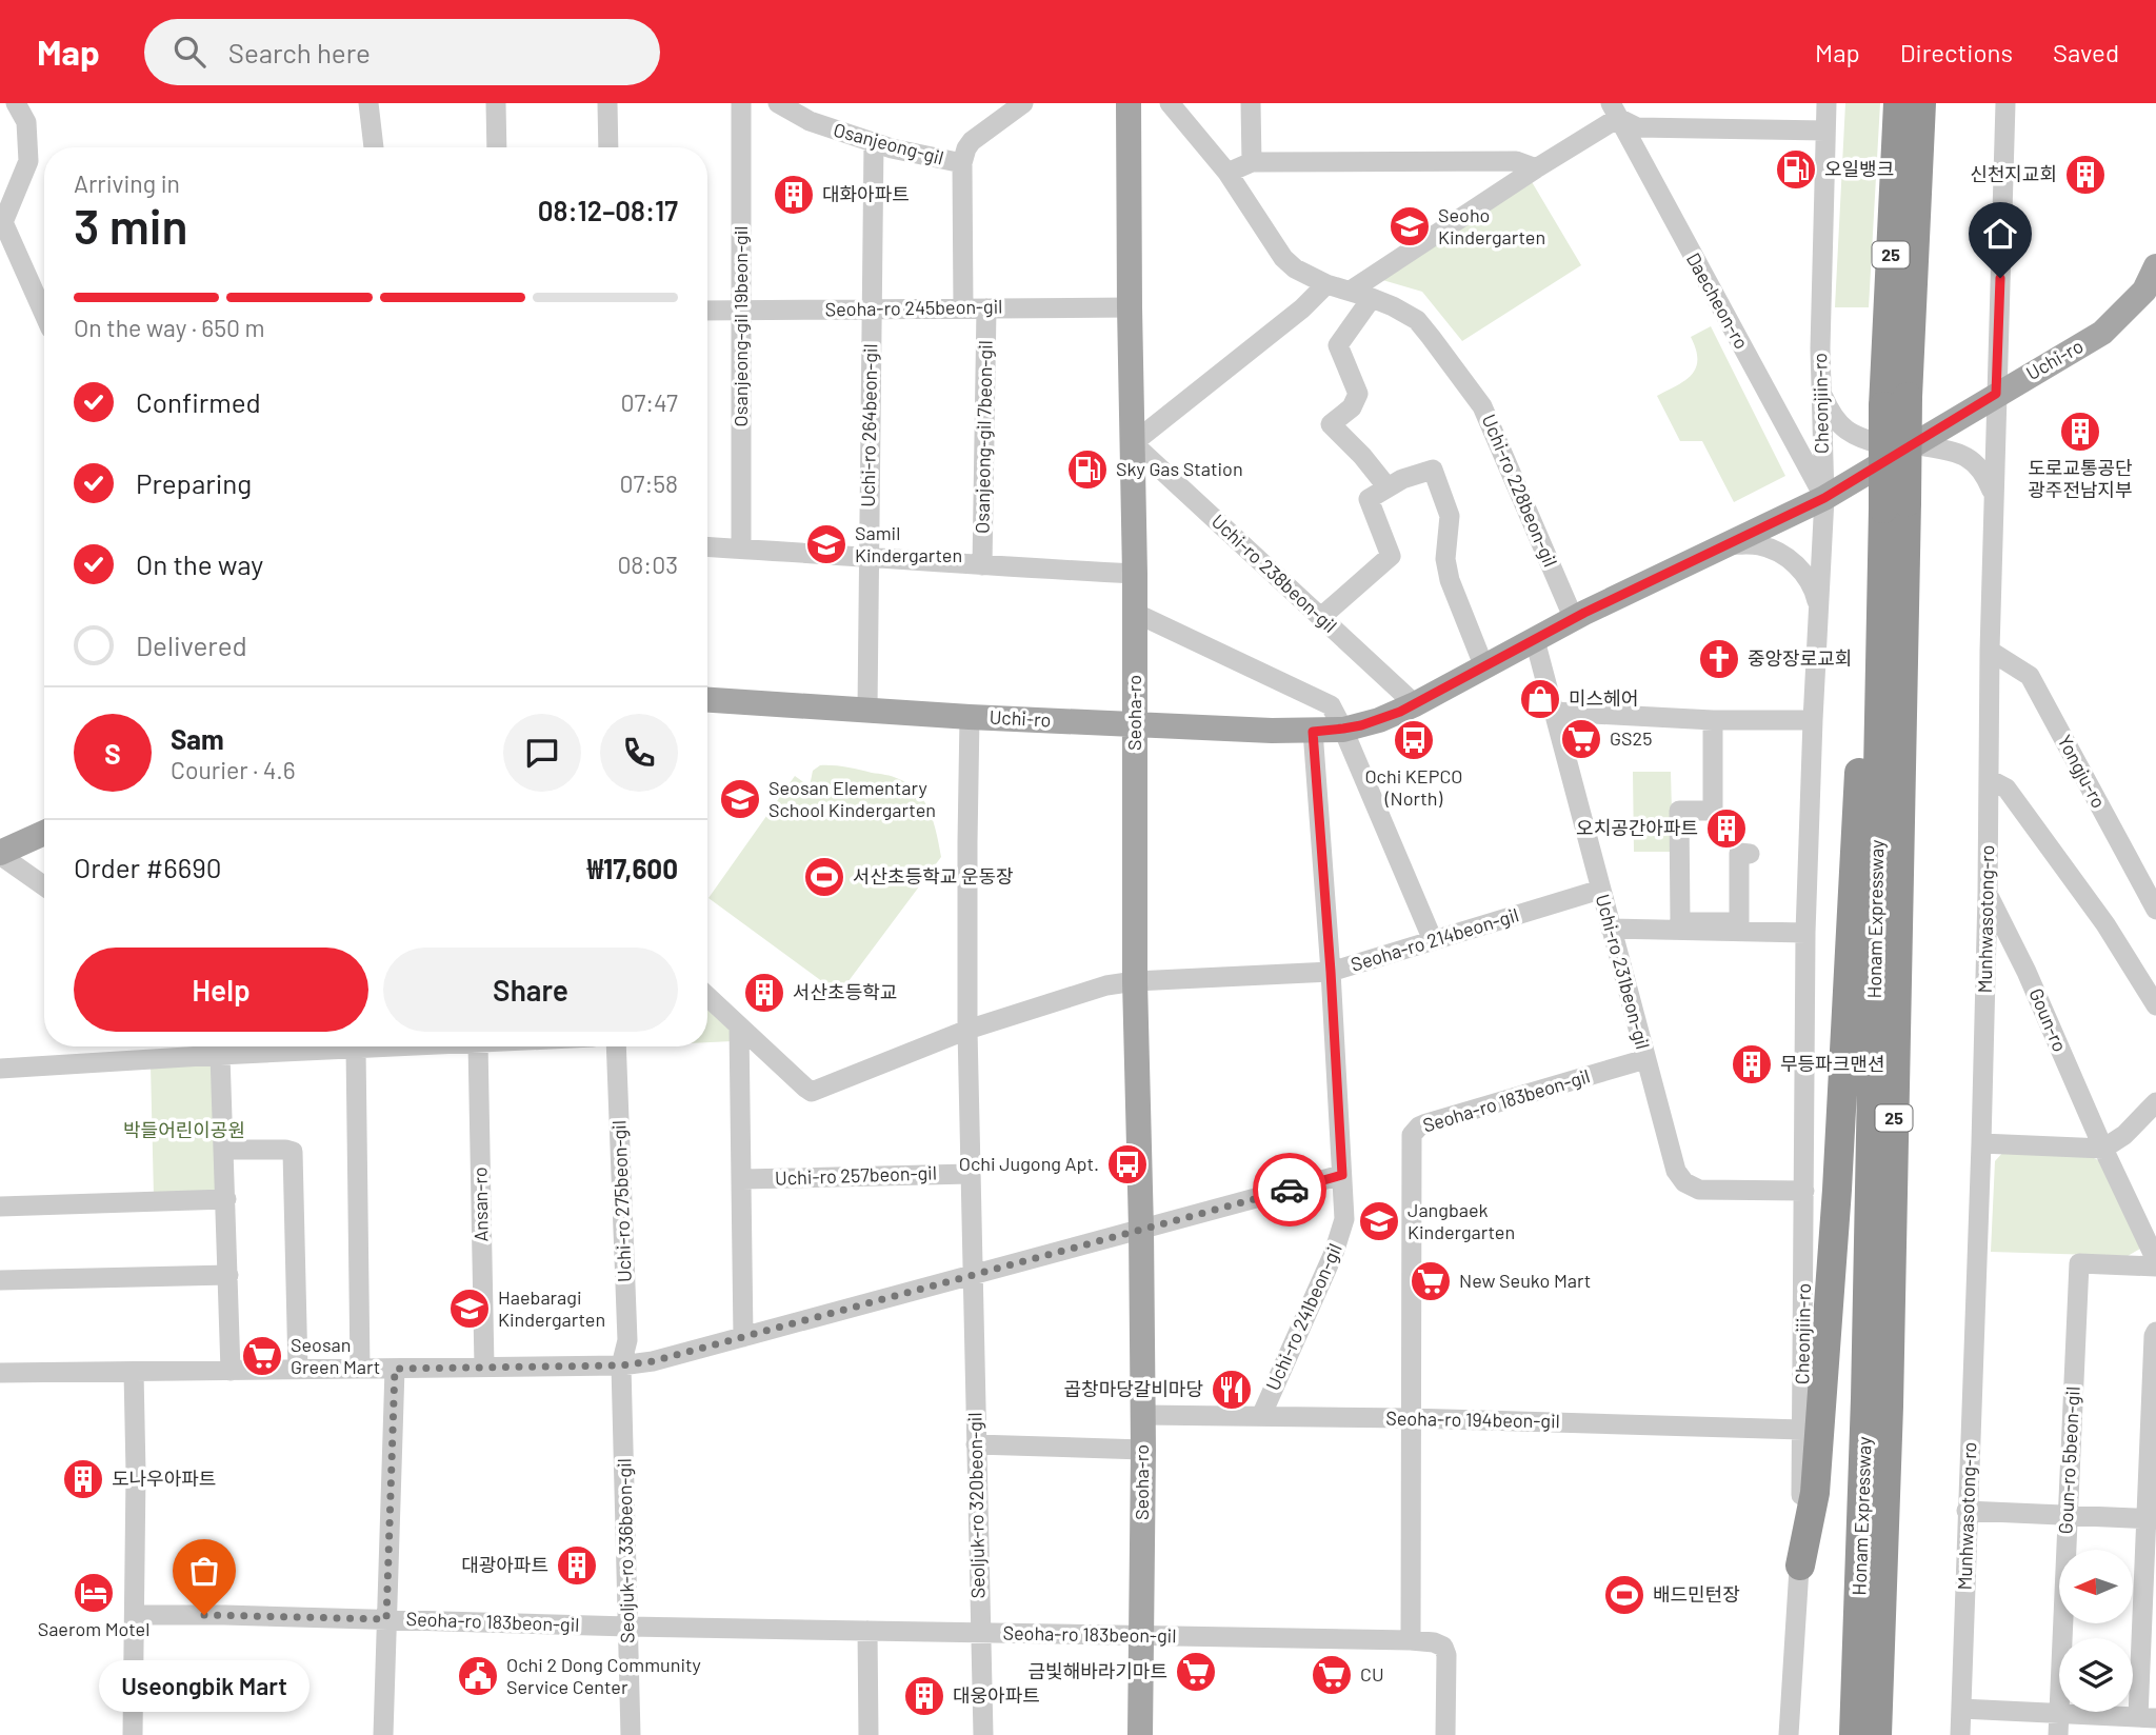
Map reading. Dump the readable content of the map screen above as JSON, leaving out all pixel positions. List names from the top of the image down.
{
  "streets": {
    "highway": ["25", "Honam Expressway"],
    "main road": ["Uchi-ro", "Seoha-ro"],
    "street": [
      "Osanjeong-gil",
      "Daecheon-ro",
      "Seoha-ro 245beon-gil",
      "Osanjeong-gil 19beon-gil",
      "Cheonjiin-ro",
      "Uchi-ro 264beon-gil",
      "Osanjeong-gil 7beon-gil",
      "Uchi-ro 228beon-gil",
      "Uchi-ro 238beon-gil",
      "Yongju-ro",
      "Munhwasotong-ro",
      "Seoha-ro 214beon-gil",
      "Uchi-ro 231beon-gil",
      "Goun-ro",
      "Seoha-ro 183beon-gil",
      "Uchi-ro 257beon-gil",
      "Uchi-ro 275beon-gil",
      "Ansan-ro",
      "Uchi-ro 241beon-gil",
      "Seoha-ro 194beon-gil",
      "Goun-ro 5beon-gil",
      "Seoljuk-ro 320beon-gil",
      "Seoljuk-ro 336beon-gil"
    ]
  },
  "crossings": [
    ["Osanjeong-gil", "Uchi-ro 264beon-gil"],
    ["Daecheon-ro", "Uchi-ro"],
    ["Daecheon-ro", "Cheonjiin-ro"],
    ["Seoha-ro 245beon-gil", "Osanjeong-gil 19beon-gil"],
    ["Seoha-ro 245beon-gil", "Uchi-ro 264beon-gil"],
    ["Seoha-ro 245beon-gil", "Osanjeong-gil 7beon-gil"],
    ["Seoha-ro 245beon-gil", "Seoha-ro"],
    ["Uchi-ro", "Cheonjiin-ro"],
    ["Uchi-ro", "Uchi-ro 264beon-gil"],
    ["Uchi-ro", "Uchi-ro 228beon-gil"],
    ["Uchi-ro", "Uchi-ro 238beon-gil"],
    ["Uchi-ro", "Seoha-ro"],
    ["Uchi-ro", "Munhwasotong-ro"],
    ["Uchi-ro", "Uchi-ro 231beon-gil"],
    ["Uchi-ro", "Uchi-ro 241beon-gil"],
    ["Cheonjiin-ro", "Uchi-ro 231beon-gil"],
    ["Cheonjiin-ro", "Seoha-ro 194beon-gil"],
    ["Uchi-ro 238beon-gil", "Seoha-ro"],
    ["Seoha-ro", "Seoha-ro 214beon-gil"],
    ["Seoha-ro", "Seoha-ro 183beon-gil"],
    ["Seoha-ro", "Seoha-ro 194beon-gil"],
    ["Yongju-ro", "Munhwasotong-ro"],
    ["Munhwasotong-ro", "Goun-ro"],
    ["Seoha-ro 214beon-gil", "Uchi-ro 231beon-gil"],
    ["Seoha-ro 214beon-gil", "Uchi-ro 241beon-gil"],
    ["Uchi-ro 231beon-gil", "Seoha-ro 183beon-gil"],
    ["Seoha-ro 183beon-gil", "Seoha-ro 194beon-gil"],
    ["Seoha-ro 183beon-gil", "Seoljuk-ro 320beon-gil"],
    ["Seoha-ro 183beon-gil", "Seoljuk-ro 336beon-gil"],
    ["Uchi-ro 275beon-gil", "Seoljuk-ro 336beon-gil"],
    ["Uchi-ro 241beon-gil", "Seoha-ro 194beon-gil"]
  ],
  "parks": ["박들어린이공원"],
  "places": {
    "fuel station": ["오일뱅크", "Sky Gas Station"],
    "building": [
      "신천지교회",
      "대화아파트",
      "도로교통공단 광주전남지부",
      "오치공간아파트",
      "서산초등학교",
      "무등파크맨션",
      "도나우아파트",
      "대광아파트",
      "대웅아파트"
    ],
    "school or university": [
      "Seoho Kindergarten",
      "Samil Kindergarten",
      "Seosan Elementary School Kindergarten",
      "Jangbaek Kindergarten",
      "Haebaragi Kindergarten"
    ],
    "church": ["중앙장로교회"],
    "shop": ["미스헤어"],
    "supermarket": [
      "GS25",
      "New Seuko Mart",
      "Seosan Green Mart",
      "금빛해바라기마트",
      "CU"
    ],
    "bus stop": ["Ochi KEPCO (North)", "Ochi Jugong Apt."],
    "sports": ["서산초등학교 운동장", "배드민턴장"],
    "restaurant": ["곱창마당갈비마당"],
    "hotel": ["Saerom Motel"],
    "other": ["Useongbik Mart"],
    "public building": ["Ochi 2 Dong Community Service Center"]
  },
  "north": "left",
  "page": {
    "header": "Map",
    "search": "Search here",
    "nav": ["Map", "Directions", "Saved"],
    "heading": ["3 min", "Arriving in", "08:12–08:17"],
    "panel": [
      "Sam",
      "Courier · 4.6",
      "Order #6690",
      "₩17,600"
    ],
    "bar": "On the way · 650 m",
    "list": [
      ["Confirmed", "07:47"],
      ["Preparing", "07:58"],
      ["On the way", "08:03"],
      "Delivered"
    ],
    "round": "S",
    "buttons": ["Help", "Share"],
    "bubble": "Useongbik Mart"
  }
}
